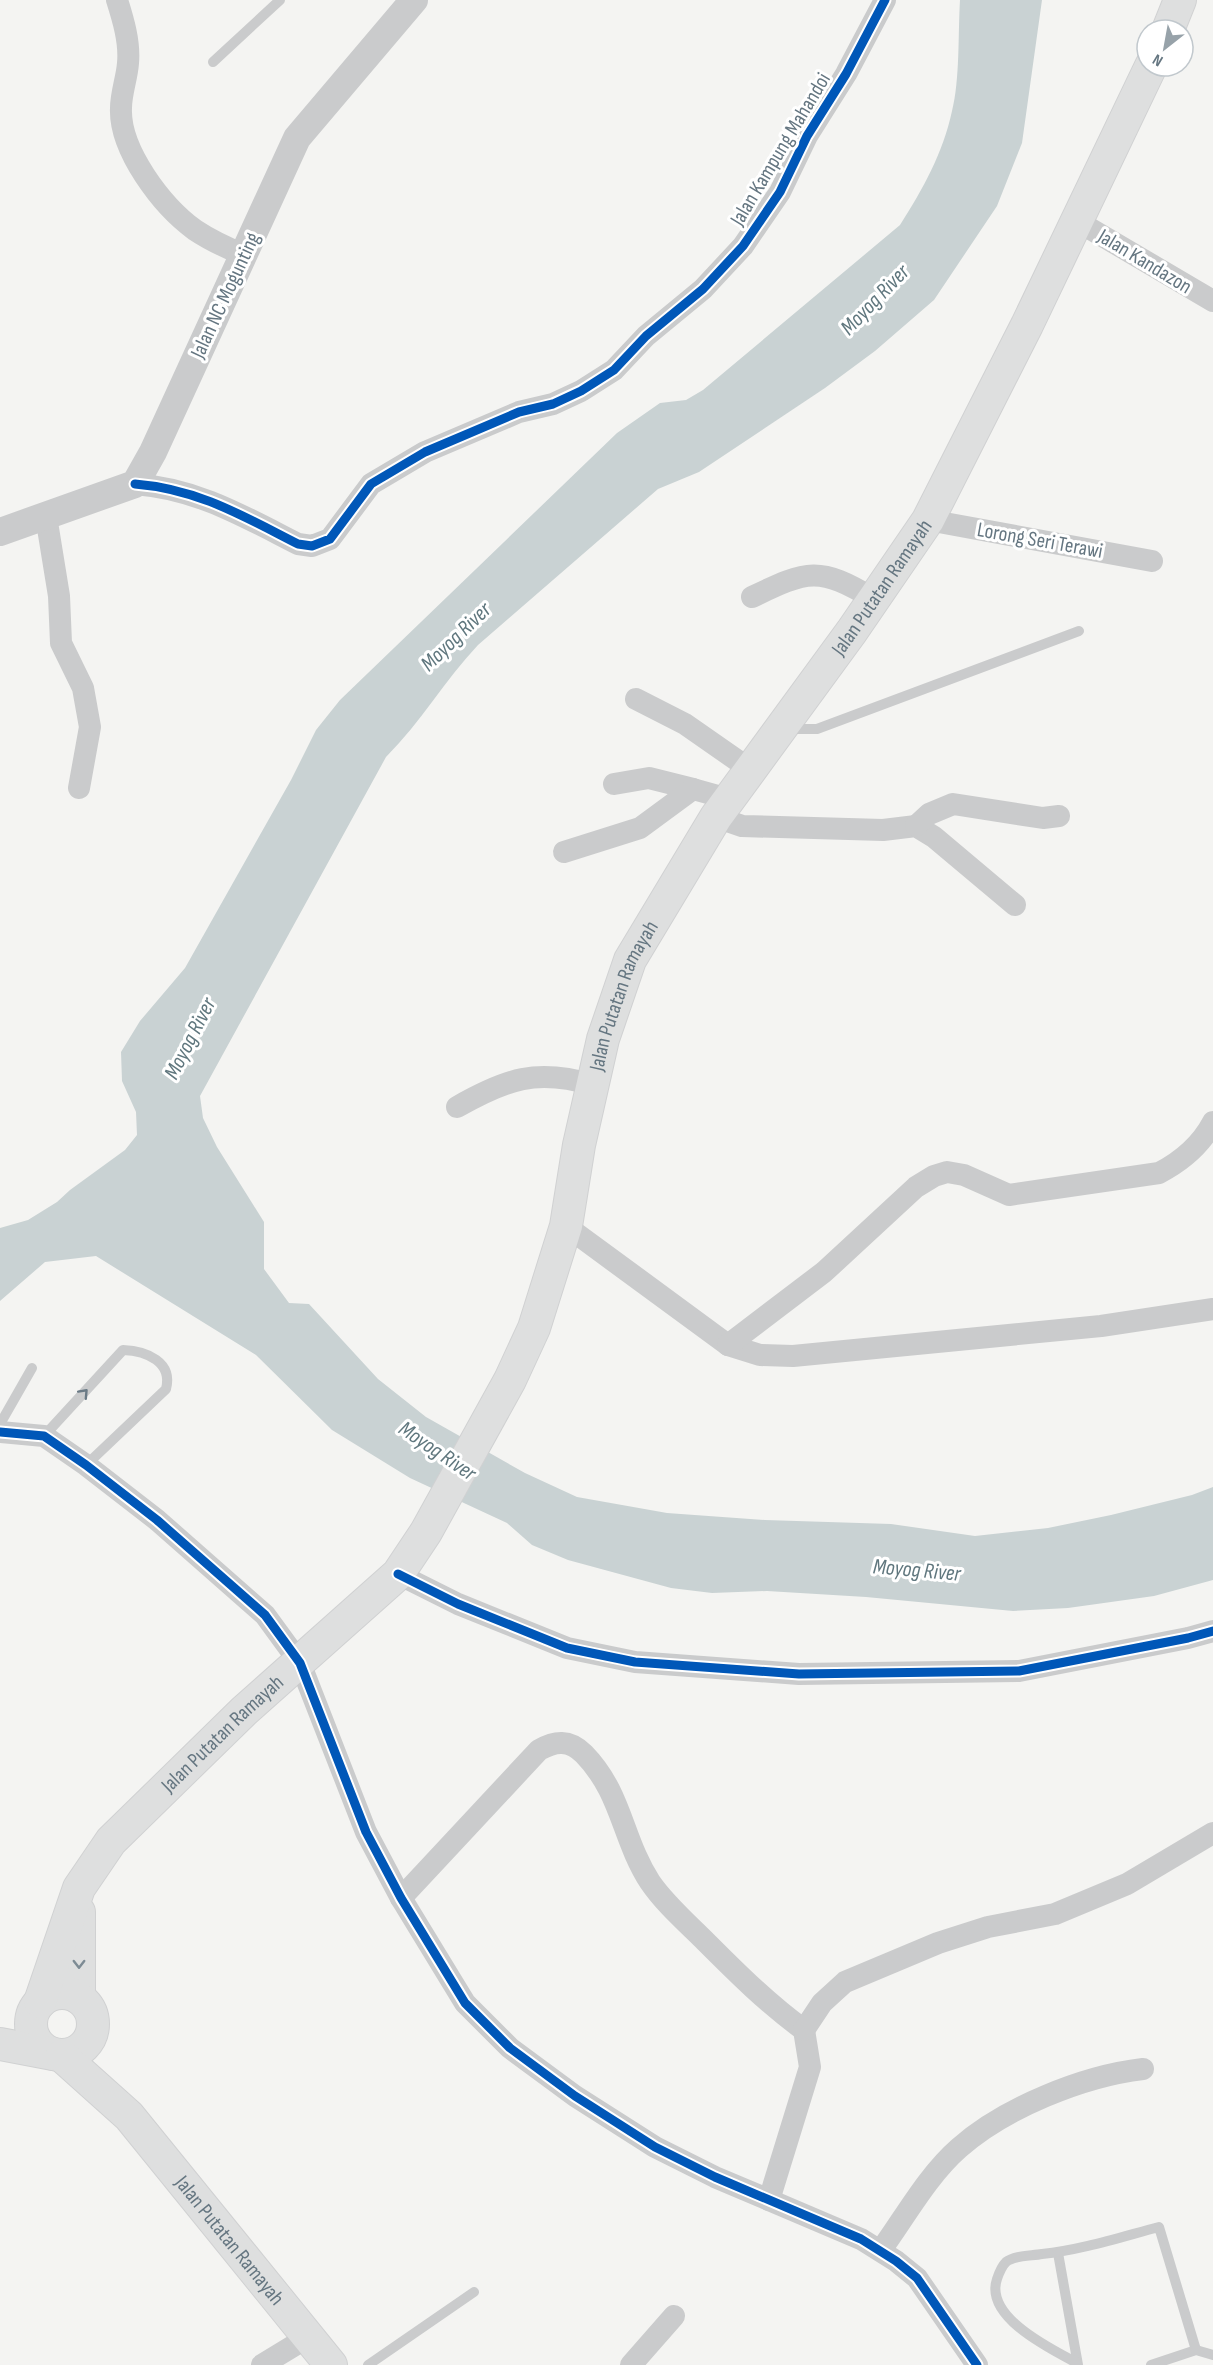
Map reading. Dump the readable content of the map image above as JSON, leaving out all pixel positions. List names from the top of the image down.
{
  "streets": {
    "main road": ["Jalan Putatan Ramayah"],
    "street": [
      "Jalan Kampung Mahandoi",
      "Jalan Kandazon",
      "Jalan NC Mogunting",
      "Lorong Seri Terawi"
    ]
  },
  "crossings": [
    ["Jalan Kampung Mahandoi", "Jalan NC Mogunting"],
    ["Jalan Kandazon", "Jalan Putatan Ramayah"],
    ["Lorong Seri Terawi", "Jalan Putatan Ramayah"]
  ],
  "water": ["Moyog River"],
  "north": "bottom left"
}
